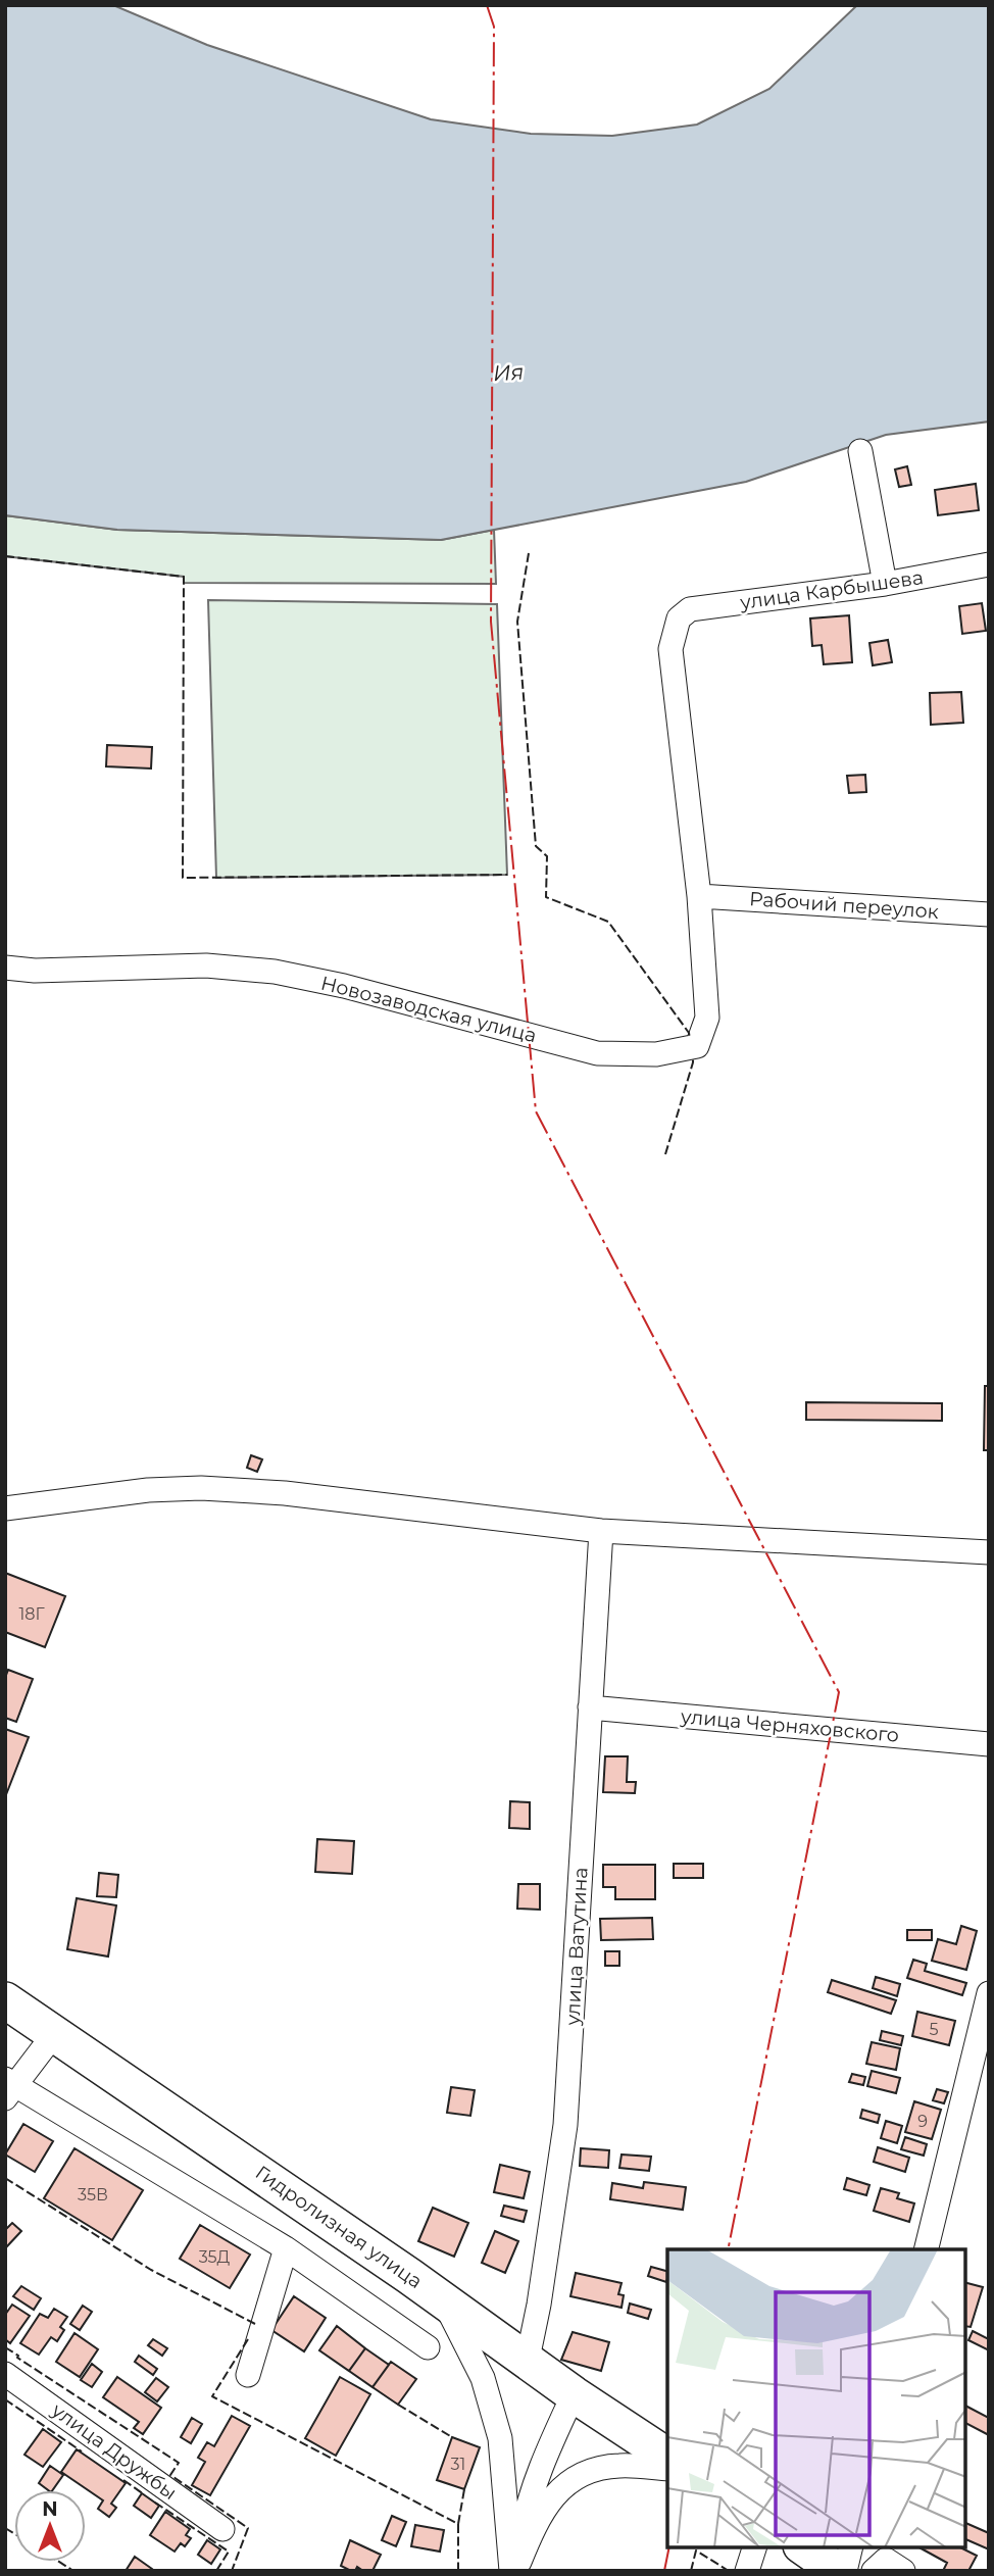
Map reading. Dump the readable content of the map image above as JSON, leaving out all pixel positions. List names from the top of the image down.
{
  "streets": {
    "highway": ["Гидролизная улица"],
    "street": [
      "улица Карбышева",
      "Рабочий переулок",
      "Новозаводская улица",
      "улица Черняховского",
      "улица Ватутина",
      "улица Дружбы"
    ]
  },
  "crossings": [
    ["улица Карбышева", "Рабочий переулок"],
    ["улица Карбышева", "Новозаводская улица"],
    ["Рабочий переулок", "Новозаводская улица"],
    ["улица Черняховского", "улица Ватутина"],
    ["улица Ватутина", "Гидролизная улица"]
  ],
  "water": ["Ия"],
  "house_numbers": [
    "18Г",
    "5",
    "9",
    "35В",
    "35Д",
    "31"
  ],
  "north": "top"
}
